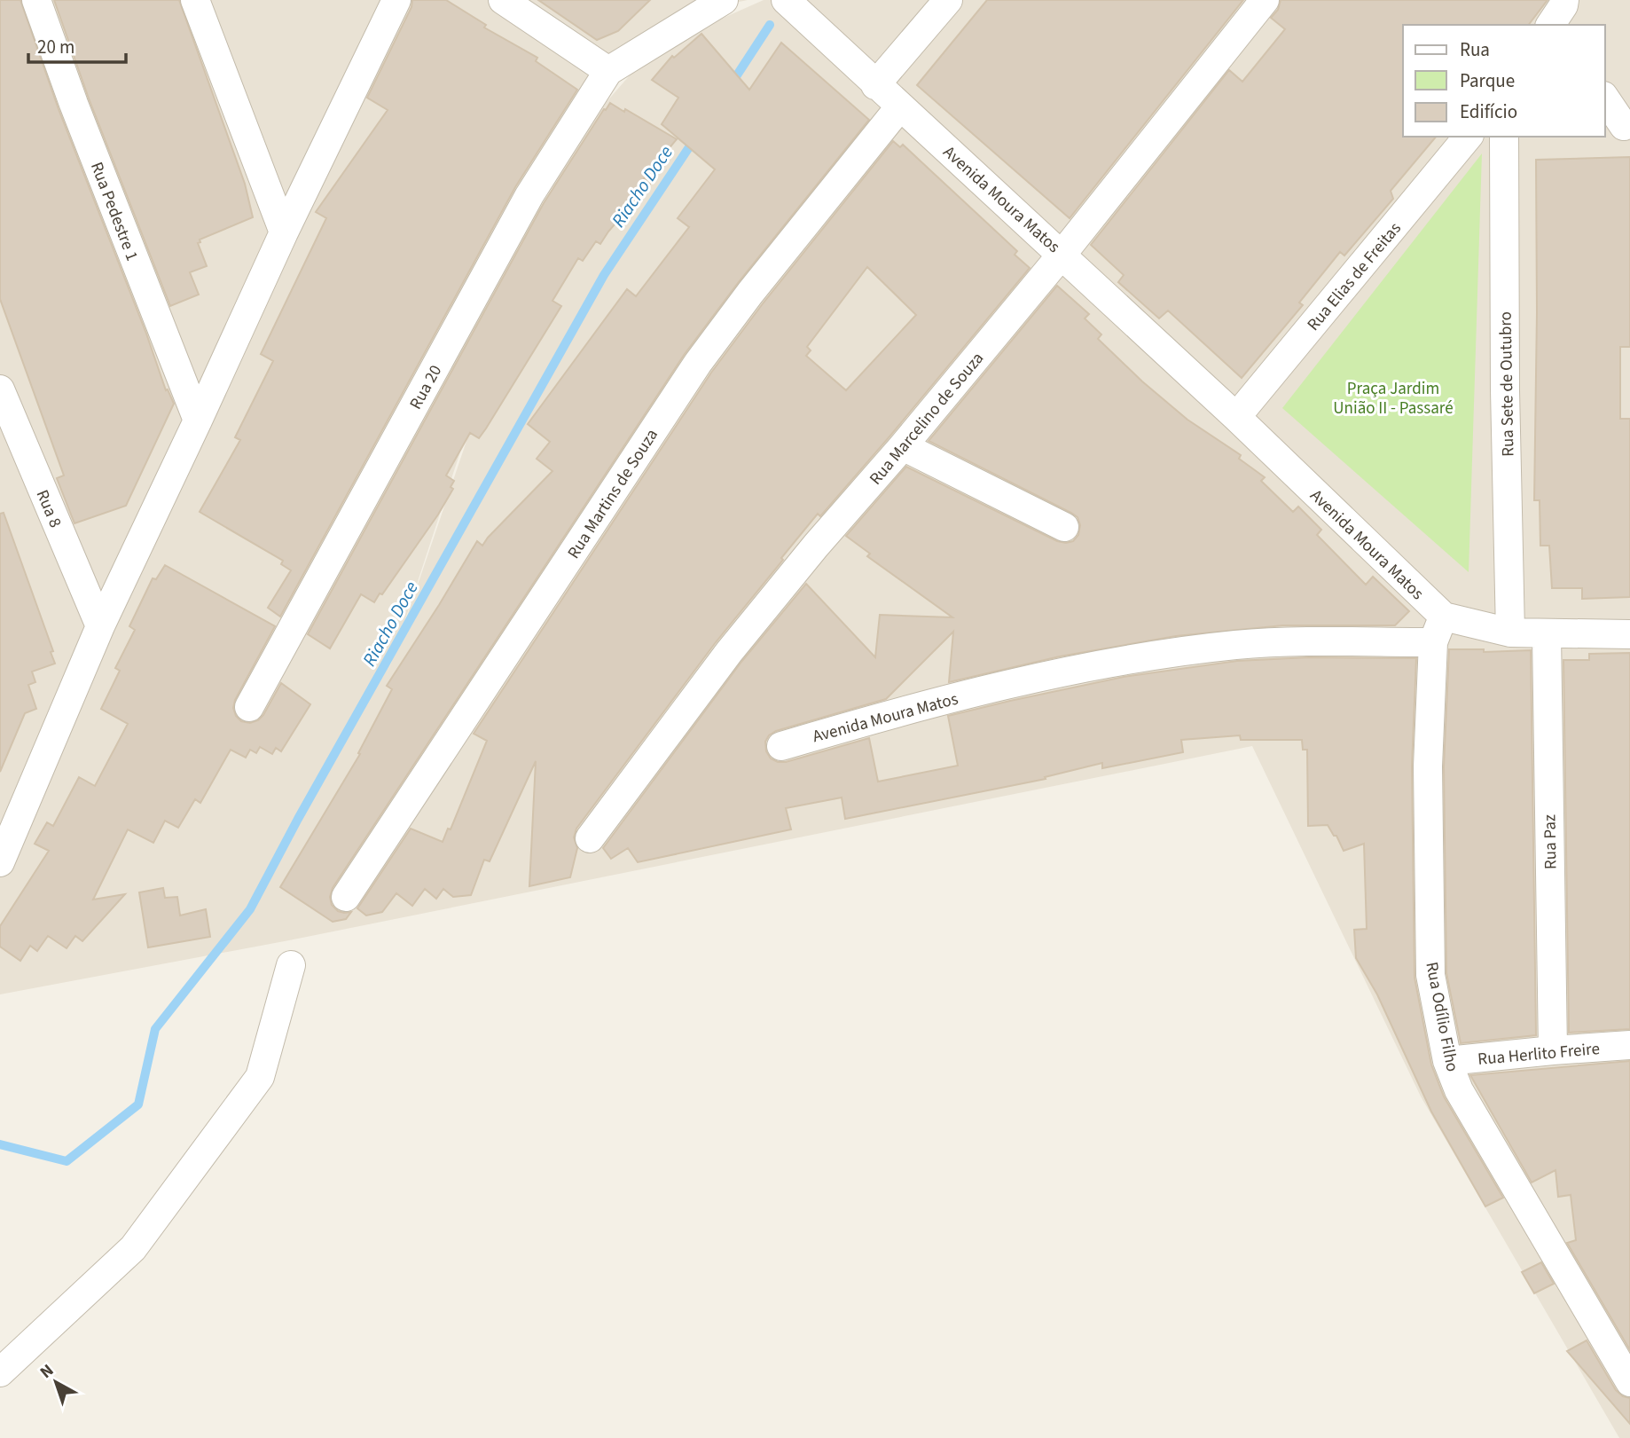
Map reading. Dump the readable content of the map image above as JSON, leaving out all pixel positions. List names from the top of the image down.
{
  "streets": {
    "street": [
      "Avenida Moura Matos",
      "Rua Pedestre 1",
      "Rua Elias de Freitas",
      "Rua Sete de Outubro",
      "Rua 20",
      "Rua Marcelino de Souza",
      "Rua Martins de Souza",
      "Rua 8",
      "Rua Paz",
      "Rua Odílio Filho",
      "Rua Herlito Freire"
    ]
  },
  "crossings": [
    ["Avenida Moura Matos", "Rua Elias de Freitas"],
    ["Avenida Moura Matos", "Rua Marcelino de Souza"],
    ["Avenida Moura Matos", "Rua Martins de Souza"],
    ["Avenida Moura Matos", "Rua Odílio Filho"],
    ["Rua Paz", "Rua Herlito Freire"],
    ["Rua Odílio Filho", "Rua Herlito Freire"]
  ],
  "water": ["Riacho Doce"],
  "parks": ["Praça Jardim União II - Passaré"],
  "legend": ["Rua", "Parque", "Edifício"],
  "scale_bar": "20 m",
  "north": "top left"
}
